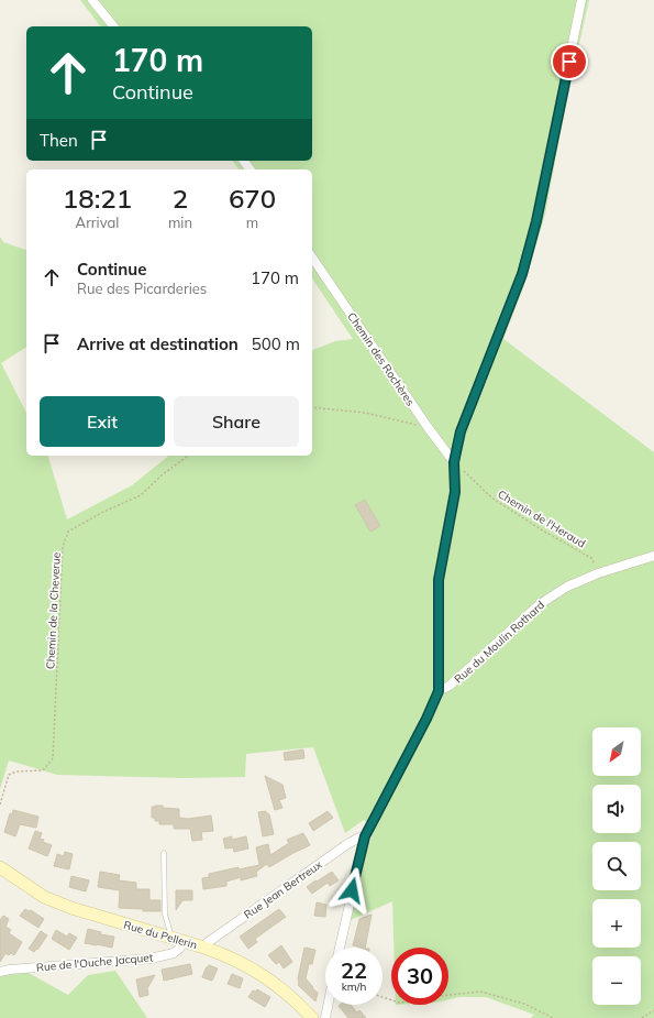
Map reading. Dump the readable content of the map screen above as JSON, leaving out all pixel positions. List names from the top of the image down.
{
  "streets": {
    "main road": ["Rue du Pellerin"],
    "street": [
      "Chemin des Rochères",
      "Rue du Moulin Rothard",
      "Rue Jean Bertreux",
      "Rue de l'Ouche Jacquet"
    ],
    "path": ["Chemin de l'Heraud", "Chemin de la Cheverue"]
  },
  "crossings": [
    ["Chemin des Rochères", "Chemin de l'Heraud"],
    ["Chemin de l'Heraud", "Rue du Moulin Rothard"],
    ["Rue Jean Bertreux", "Rue du Pellerin"],
    ["Rue du Pellerin", "Rue de l'Ouche Jacquet"]
  ],
  "north": "bottom left",
  "page": {
    "turn": ["170 m", "Continue"],
    "then": "Then",
    "eta": [
      "18:21",
      "Arrival",
      "2",
      "min",
      "670",
      "m"
    ],
    "list": [
      {
        "name": "Continue",
        "note": "Rue des Picarderies",
        "value": "170 m"
      },
      {
        "name": "Arrive at destination",
        "value": "500 m"
      }
    ],
    "buttons": ["Exit", "Share"],
    "map_buttons": ["+", "−"],
    "speed": "22 km/h",
    "limit": "30"
  }
}
